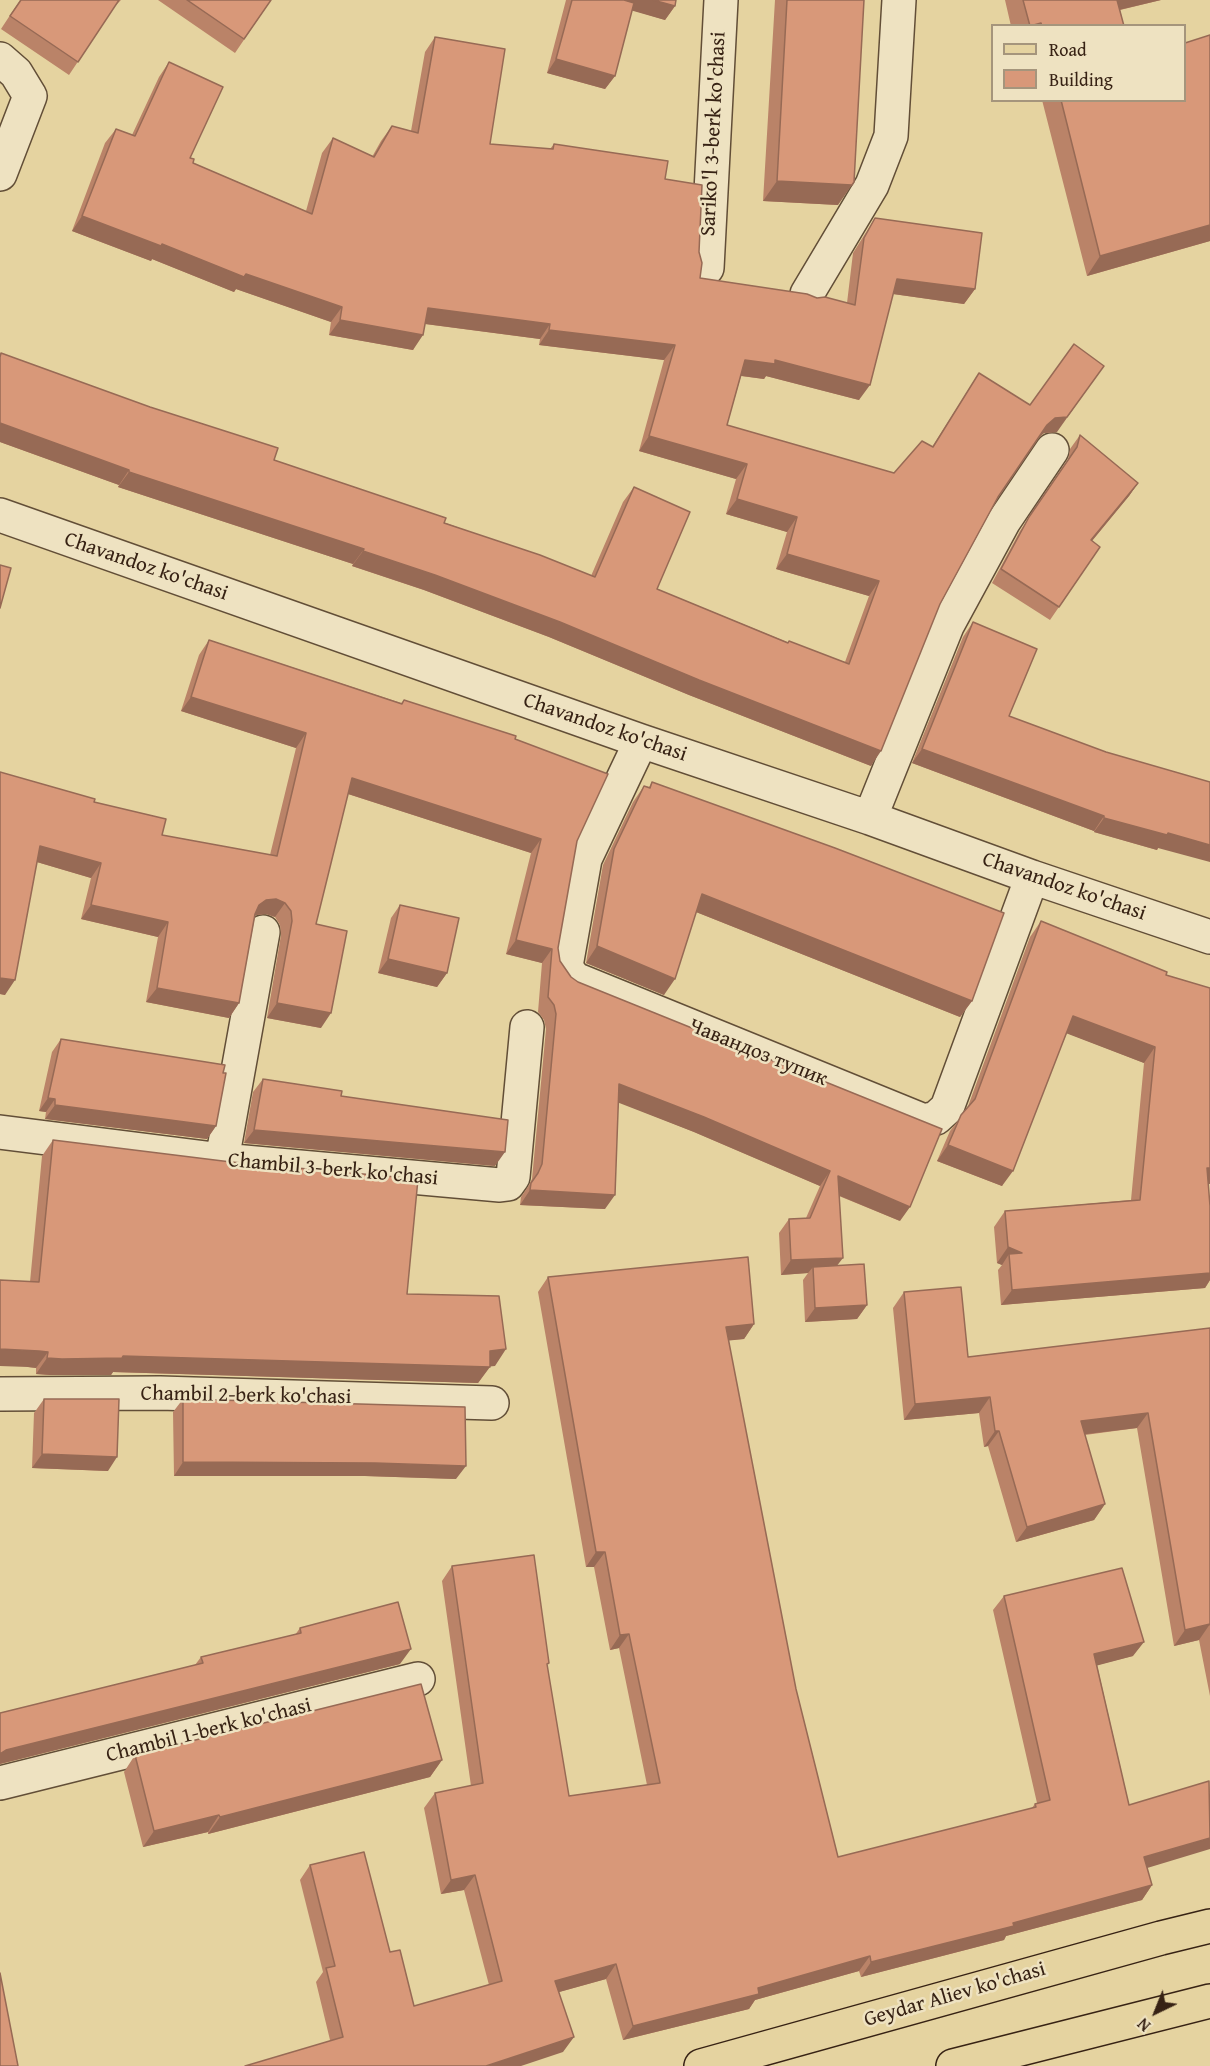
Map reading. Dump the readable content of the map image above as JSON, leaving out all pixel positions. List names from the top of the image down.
{
  "streets": {
    "main road": ["Geydar Aliev ko'chasi"],
    "street": [
      "Sariko'l 3-berk ko'chasi",
      "Chavandoz ko'chasi",
      "Чавандоз тупик",
      "Chambil 3-berk ko'chasi",
      "Chambil 2-berk ko'chasi",
      "Chambil 1-berk ko'chasi"
    ]
  },
  "crossings": [
    ["Chavandoz ko'chasi", "Чавандоз тупик"]
  ],
  "legend": ["Road", "Building"],
  "north": "bottom left"
}
